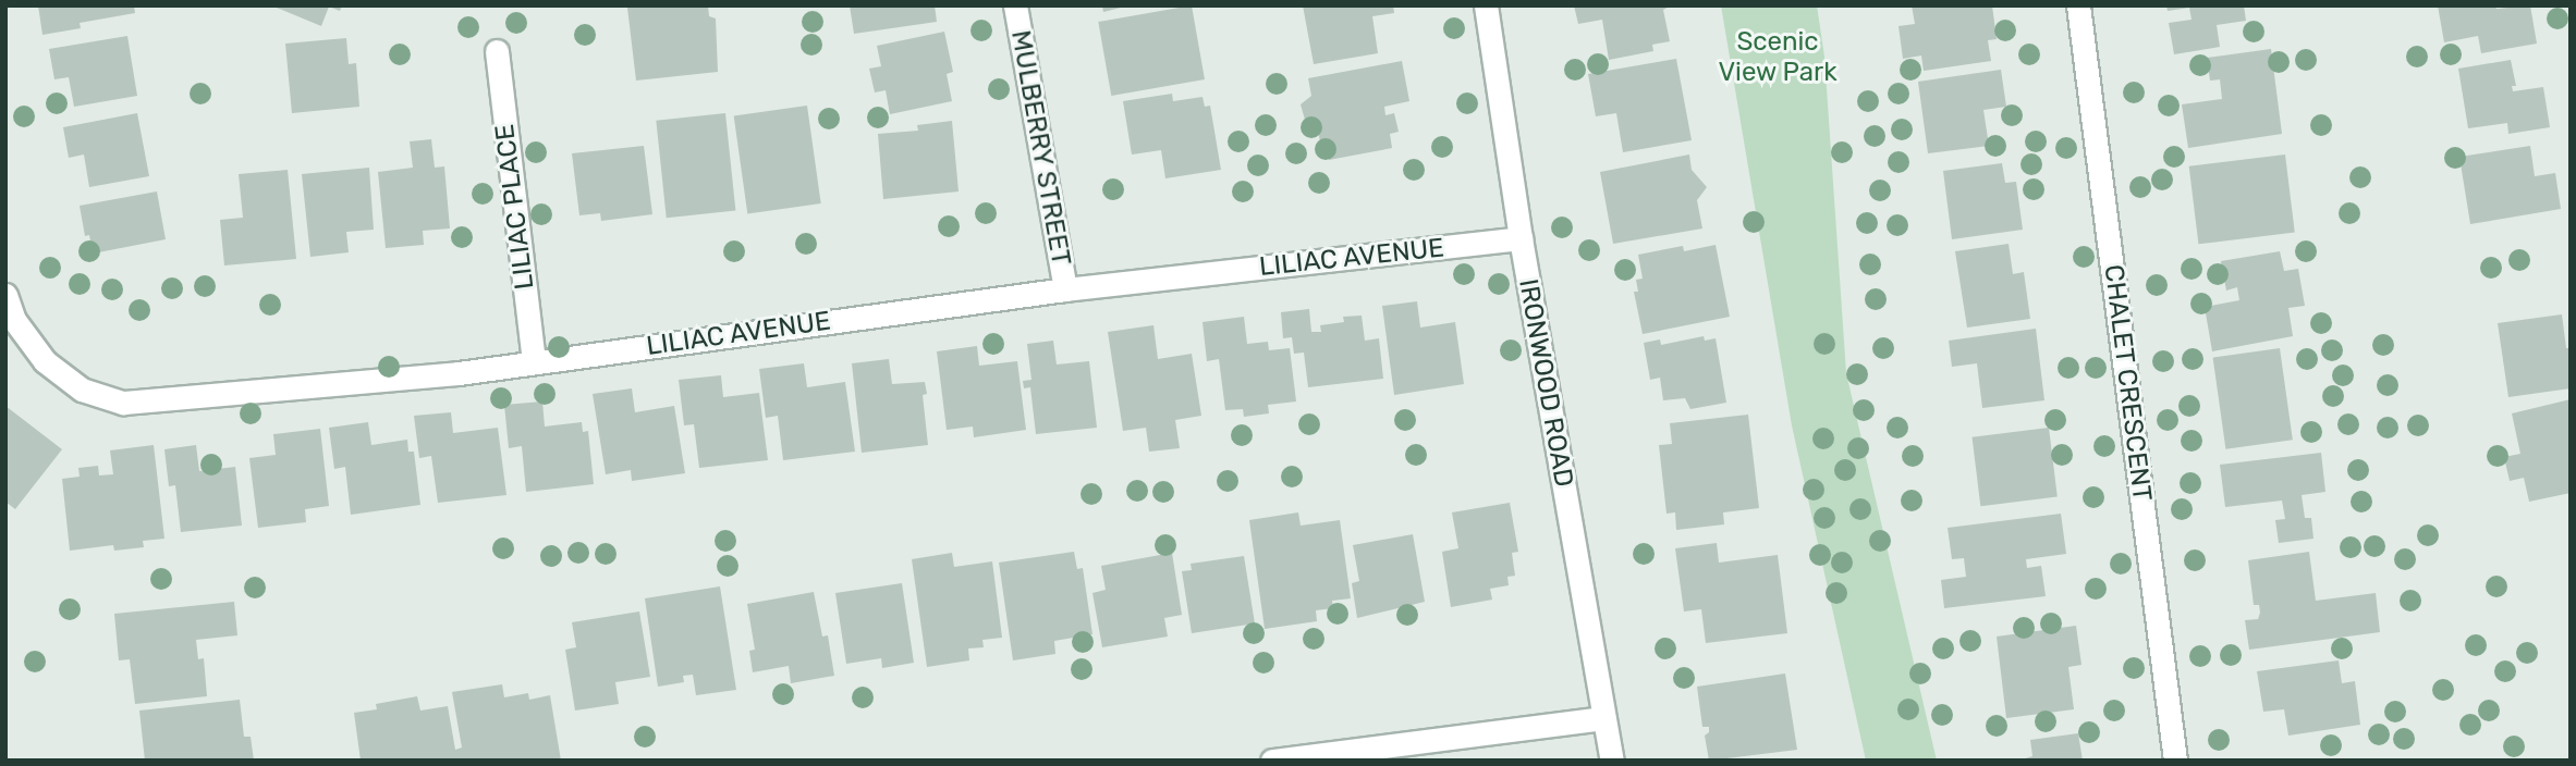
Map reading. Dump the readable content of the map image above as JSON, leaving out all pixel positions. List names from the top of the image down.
{
  "streets": {
    "street": [
      "MULBERRY STREET",
      "LILIAC PLACE",
      "LILIAC AVENUE",
      "IRONWOOD ROAD",
      "CHALET CRESCENT"
    ]
  },
  "crossings": [
    ["MULBERRY STREET", "LILIAC AVENUE"],
    ["LILIAC PLACE", "LILIAC AVENUE"],
    ["LILIAC AVENUE", "IRONWOOD ROAD"]
  ],
  "parks": ["Scenic View Park"]
}
